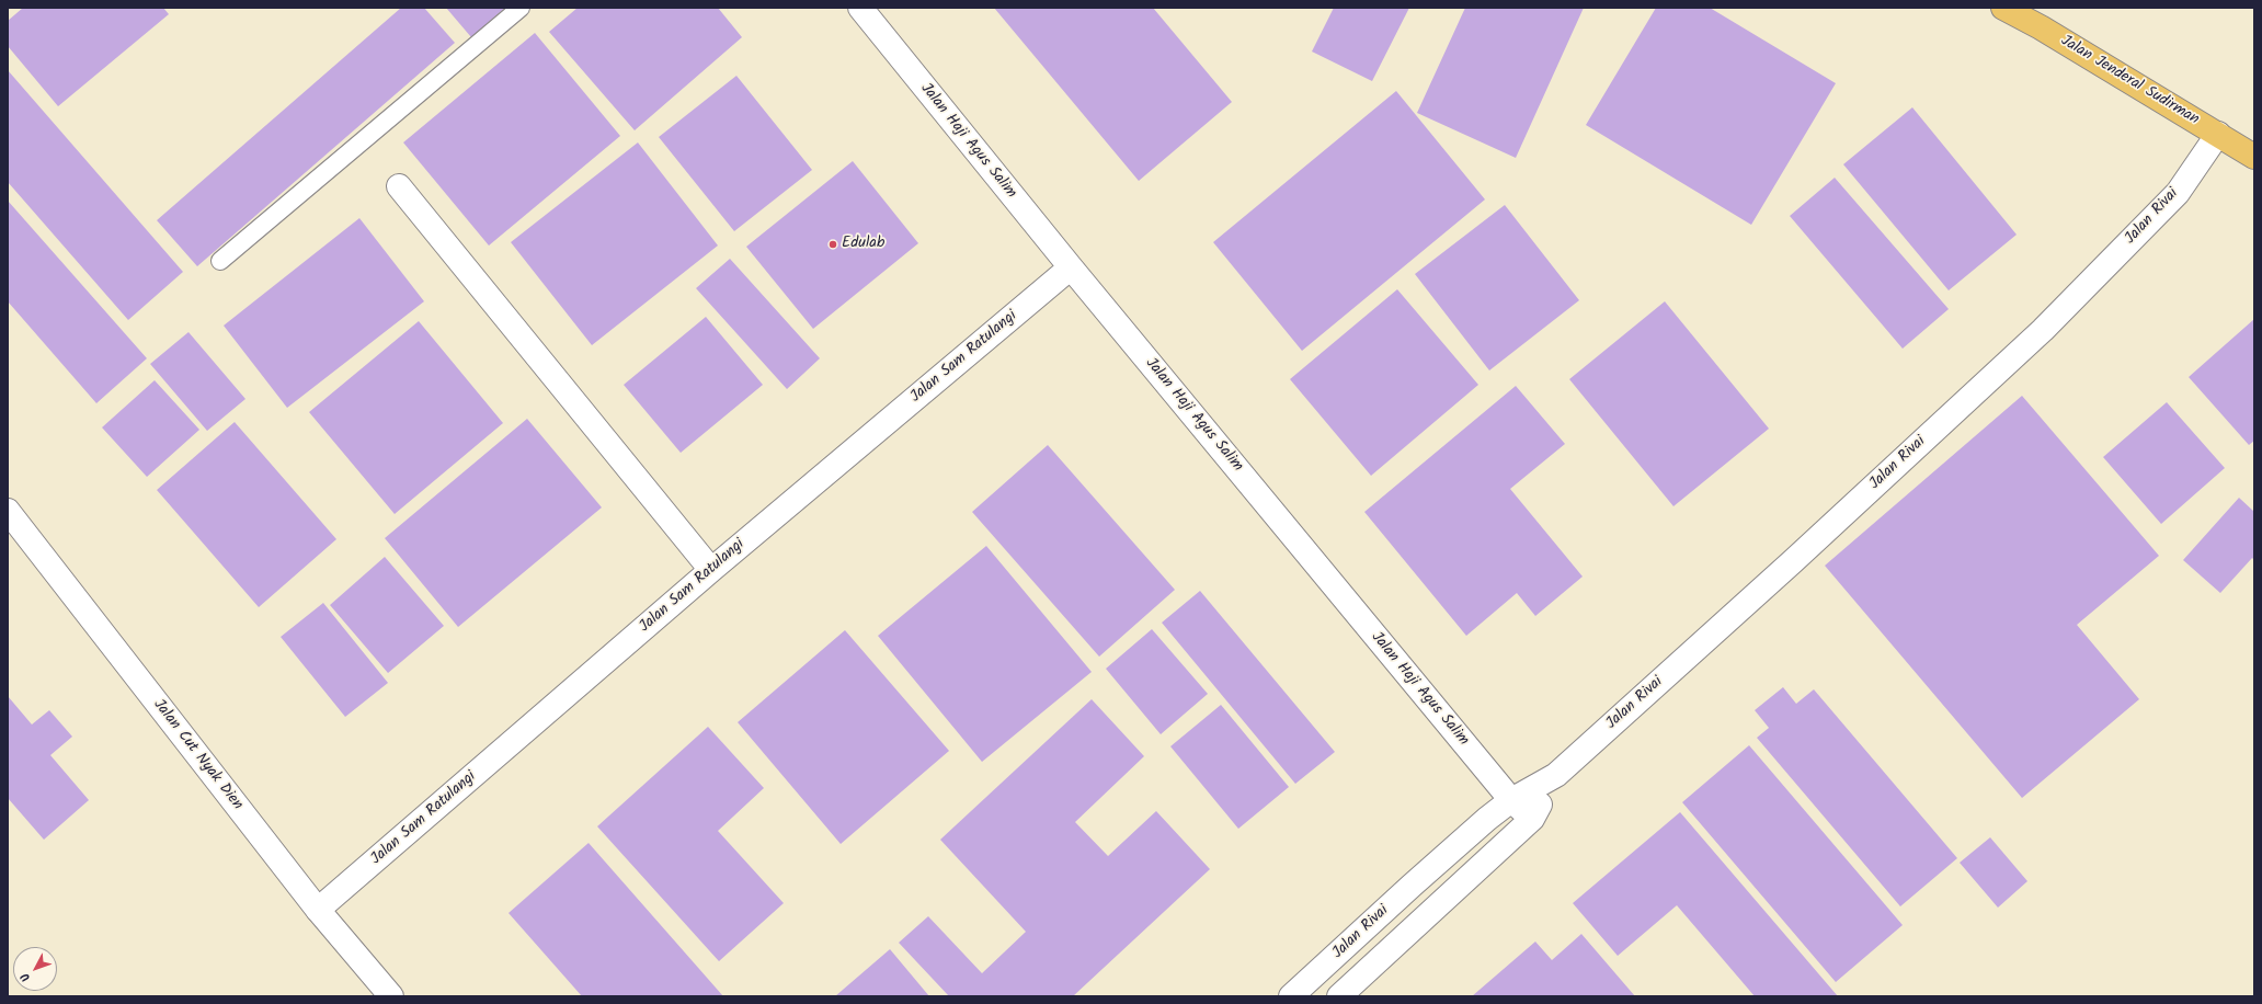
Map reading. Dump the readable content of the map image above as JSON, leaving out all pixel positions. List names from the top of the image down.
{
  "streets": {
    "main road": ["Jalan Jenderal Sudirman"],
    "street": [
      "Jalan Haji Agus Salim",
      "Jalan Rivai",
      "Jalan Sam Ratulangi",
      "Jalan Cut Nyak Dien"
    ]
  },
  "crossings": [
    ["Jalan Jenderal Sudirman", "Jalan Rivai"],
    ["Jalan Haji Agus Salim", "Jalan Rivai"],
    ["Jalan Haji Agus Salim", "Jalan Sam Ratulangi"],
    ["Jalan Sam Ratulangi", "Jalan Cut Nyak Dien"]
  ],
  "places": ["Edulab"],
  "north": "bottom left"
}
